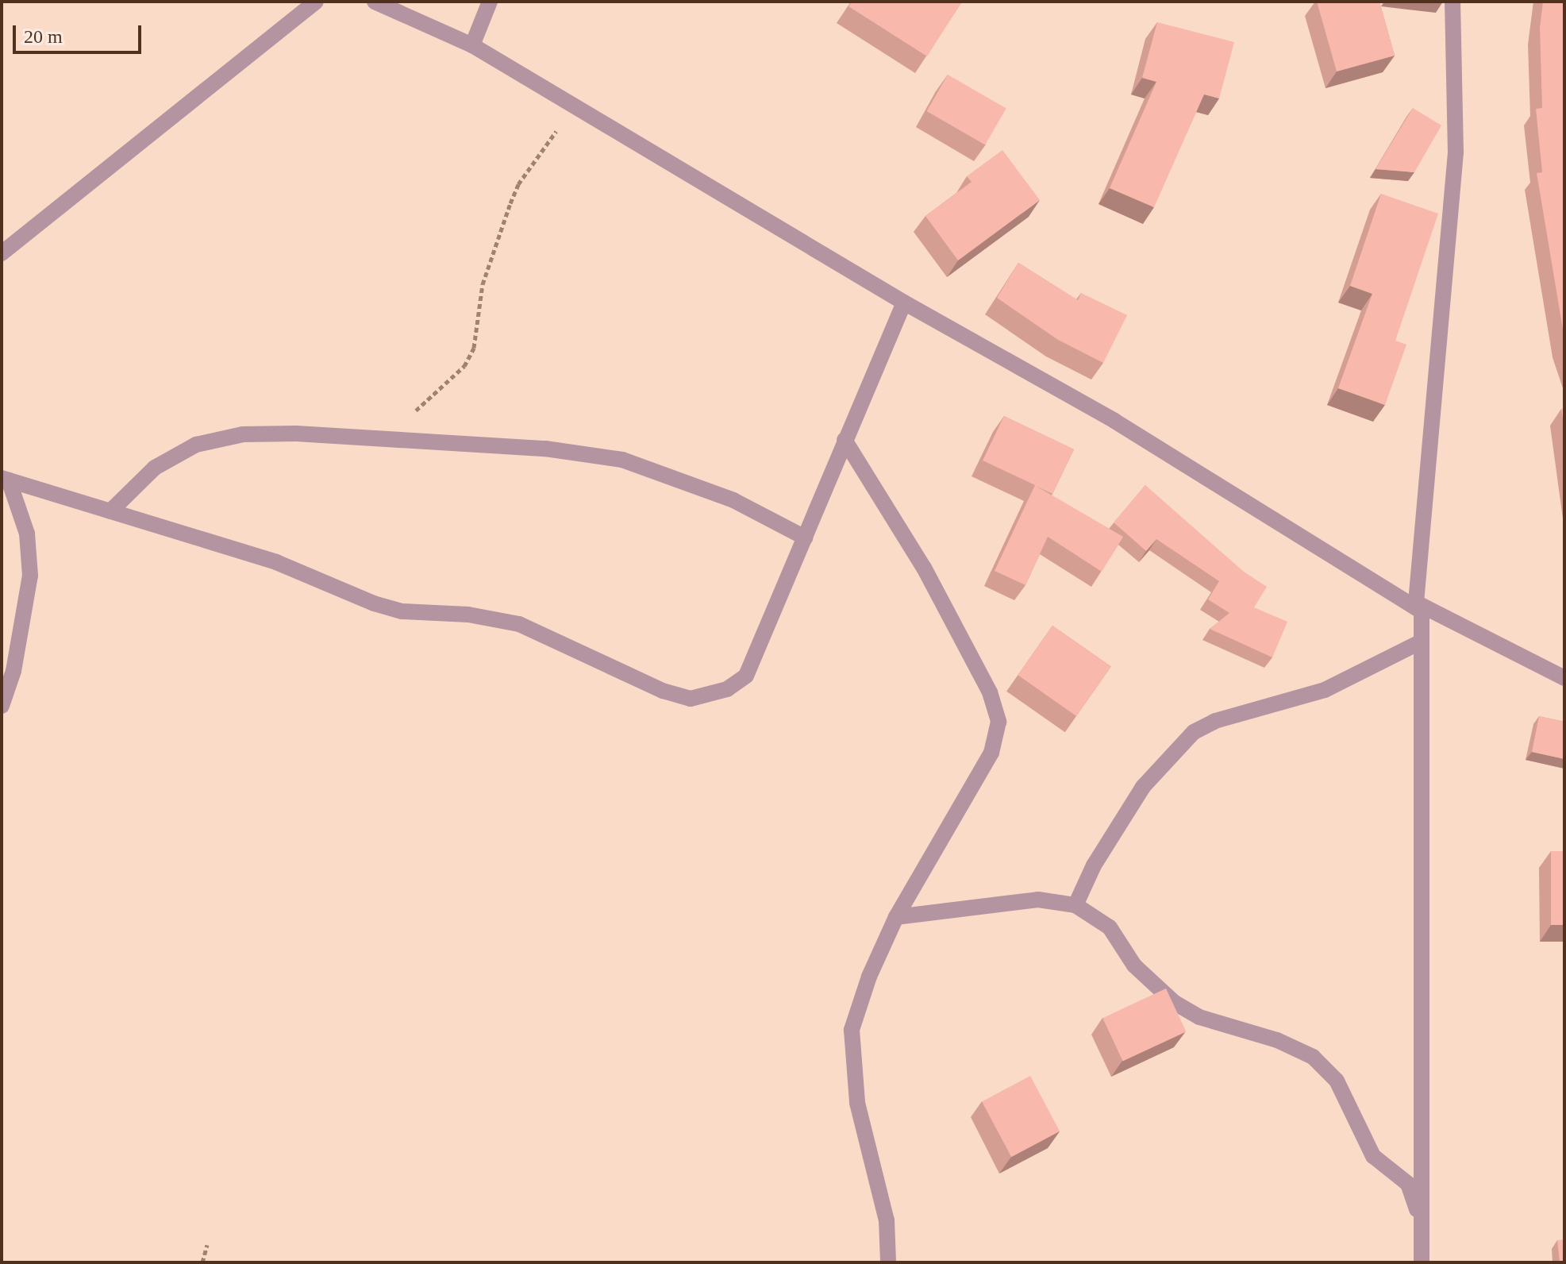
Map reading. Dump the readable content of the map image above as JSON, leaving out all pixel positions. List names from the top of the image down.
{
  "scale_bar": "20 m"
}
